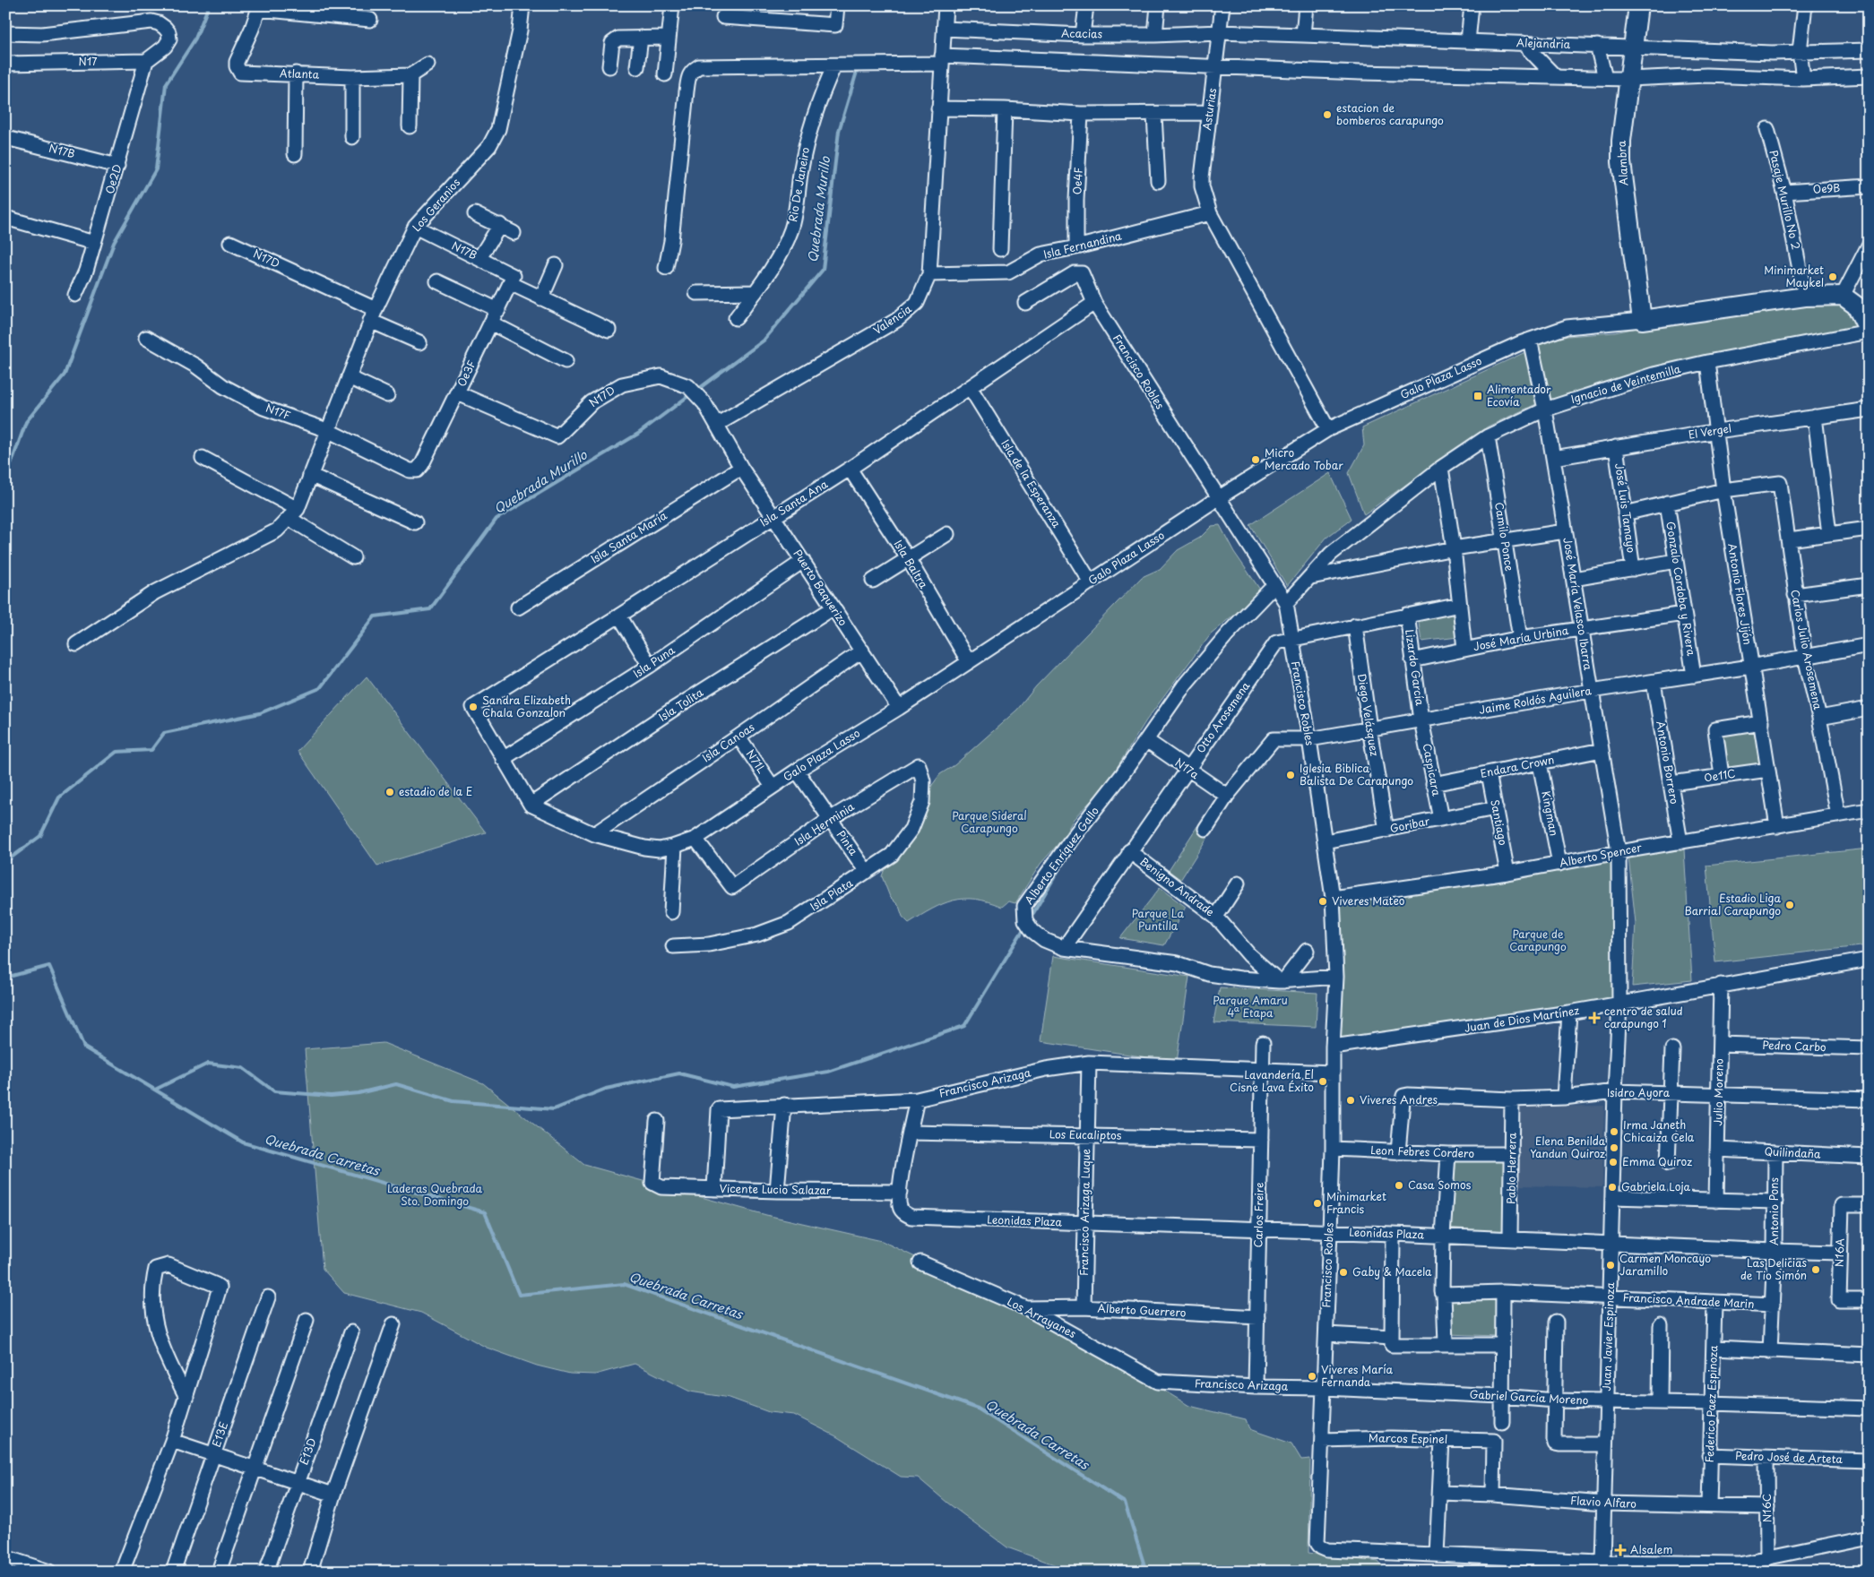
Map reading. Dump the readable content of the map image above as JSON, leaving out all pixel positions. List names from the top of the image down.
{
  "streets": {
    "street": [
      "Acacias",
      "Alejandria",
      "N17",
      "Atlanta",
      "Asturias",
      "N17B",
      "Alambra",
      "Oe2D",
      "Oe4F",
      "Rio De Janeiro",
      "Oe9B",
      "Pasaje Murillo No 2",
      "Los Geranios",
      "Isla Fernandina",
      "N17D",
      "Valencia",
      "Francisco Robles",
      "Oe3F",
      "Galo Plaza Lasso",
      "Ignacio de Veintemilla",
      "N17F",
      "El Vergel",
      "Isla de la Esperanza",
      "Isla Santa Ana",
      "José Luis Tamayo",
      "Camilo Ponce",
      "Isla Santa María",
      "Isla Baltra",
      "Puerto Baquerizo",
      "Gonzalo Cordoba y Rivera",
      "Antonio Flores Jijón",
      "José María Velasco Ibarra",
      "José María Urbina",
      "Carlos Julio Arosemena",
      "Isla Puna",
      "Lizardo García",
      "Jaime Roldós Aguilera",
      "Isla Tolita",
      "Diego Velásquez",
      "Otto Arosemena",
      "Isla Canoas",
      "N71L",
      "Antonio Borrero",
      "Endara Crown",
      "N17a",
      "Caspicara",
      "Oe11C",
      "Kingman",
      "Santiago",
      "Isla Herminia",
      "Goribar",
      "Pinta",
      "Alberto Enríquez Gallo",
      "Alberto Spencer",
      "Benigno Andrade",
      "Isla Plata",
      "Juan de Dios Martínez",
      "Pedro Carbo",
      "Francisco Arizaga",
      "Julio Moreno",
      "Isidro Ayora",
      "Los Eucaliptos",
      "Leon Febres Cordero",
      "Quilindaña",
      "Pablo Herrera",
      "Vicente Lucio Salazar",
      "Antonio Pons",
      "Francisco Arizaga Luque",
      "Carlos Freire",
      "Leonidas Plaza",
      "N16A",
      "Francisco Andrade Marin",
      "Alberto Guerrero",
      "Los Arrayanes",
      "Juan Javier Espinoza",
      "Gabriel García Moreno",
      "Federico Paez Espinoza",
      "E13E",
      "Marcos Espinel",
      "E13D",
      "Pedro José de Arteta",
      "Flavio Alfaro",
      "N16C"
    ]
  },
  "crossings": [
    ["Acacias", "Alejandria"],
    ["Acacias", "Asturias"],
    ["Acacias", "Valencia"],
    ["Alejandria", "Asturias"],
    ["Alejandria", "Alambra"],
    ["N17", "Oe2D"],
    ["Asturias", "Isla Fernandina"],
    ["Asturias", "Galo Plaza Lasso"],
    ["N17B", "Oe2D"],
    ["N17B", "Los Geranios"],
    ["N17B", "Oe3F"],
    ["Alambra", "Galo Plaza Lasso"],
    ["Oe4F", "Isla Fernandina"],
    ["Oe9B", "Pasaje Murillo No 2"],
    ["Pasaje Murillo No 2", "Galo Plaza Lasso"],
    ["Los Geranios", "N17D"],
    ["Los Geranios", "N17F"],
    ["Isla Fernandina", "Valencia"],
    ["N17D", "Valencia"],
    ["N17D", "Oe3F"],
    ["Francisco Robles", "Galo Plaza Lasso"],
    ["Francisco Robles", "Ignacio de Veintemilla"],
    ["Francisco Robles", "Isla Santa Ana"],
    ["Francisco Robles", "Jaime Roldós Aguilera"],
    ["Francisco Robles", "Otto Arosemena"],
    ["Francisco Robles", "Goribar"],
    ["Francisco Robles", "Alberto Enríquez Gallo"],
    ["Francisco Robles", "Alberto Spencer"],
    ["Francisco Robles", "Juan de Dios Martínez"],
    ["Francisco Robles", "Francisco Arizaga"],
    ["Francisco Robles", "Leon Febres Cordero"],
    ["Francisco Robles", "Leonidas Plaza"],
    ["Francisco Robles", "Juan Javier Espinoza"],
    ["Francisco Robles", "Gabriel García Moreno"],
    ["Francisco Robles", "Marcos Espinel"],
    ["Francisco Robles", "N16C"],
    ["Oe3F", "N17F"],
    ["Galo Plaza Lasso", "Isla de la Esperanza"],
    ["Galo Plaza Lasso", "Isla Baltra"],
    ["Galo Plaza Lasso", "Puerto Baquerizo"],
    ["Galo Plaza Lasso", "José María Velasco Ibarra"],
    ["Galo Plaza Lasso", "Isla Tolita"],
    ["Galo Plaza Lasso", "Isla Canoas"],
    ["Galo Plaza Lasso", "N71L"],
    ["Galo Plaza Lasso", "Isla Herminia"],
    ["Galo Plaza Lasso", "Pinta"],
    ["Ignacio de Veintemilla", "Camilo Ponce"],
    ["Ignacio de Veintemilla", "Antonio Flores Jijón"],
    ["Ignacio de Veintemilla", "José María Velasco Ibarra"],
    ["El Vergel", "José Luis Tamayo"],
    ["El Vergel", "Antonio Flores Jijón"],
    ["El Vergel", "José María Velasco Ibarra"],
    ["Isla de la Esperanza", "Isla Santa Ana"],
    ["Isla Santa Ana", "Isla Baltra"],
    ["Isla Santa Ana", "Puerto Baquerizo"],
    ["Isla Santa Ana", "Isla Puna"],
    ["Camilo Ponce", "José María Urbina"],
    ["Isla Santa María", "Puerto Baquerizo"],
    ["Puerto Baquerizo", "Isla Puna"],
    ["Puerto Baquerizo", "Isla Tolita"],
    ["Puerto Baquerizo", "Isla Canoas"],
    ["Gonzalo Cordoba y Rivera", "José María Urbina"],
    ["Gonzalo Cordoba y Rivera", "Jaime Roldós Aguilera"],
    ["Antonio Flores Jijón", "Carlos Julio Arosemena"],
    ["Antonio Flores Jijón", "Jaime Roldós Aguilera"],
    ["Antonio Flores Jijón", "Oe11C"],
    ["Antonio Flores Jijón", "Alberto Spencer"],
    ["José María Velasco Ibarra", "José María Urbina"],
    ["José María Velasco Ibarra", "Jaime Roldós Aguilera"],
    ["José María Velasco Ibarra", "Endara Crown"],
    ["José María Velasco Ibarra", "Alberto Spencer"],
    ["José María Velasco Ibarra", "Juan de Dios Martínez"],
    ["José María Velasco Ibarra", "Juan Javier Espinoza"],
    ["José María Urbina", "Lizardo García"],
    ["Carlos Julio Arosemena", "Jaime Roldós Aguilera"],
    ["Carlos Julio Arosemena", "Alberto Spencer"],
    ["Lizardo García", "Jaime Roldós Aguilera"],
    ["Lizardo García", "Otto Arosemena"],
    ["Lizardo García", "Caspicara"],
    ["Jaime Roldós Aguilera", "Diego Velásquez"],
    ["Jaime Roldós Aguilera", "Antonio Borrero"],
    ["Jaime Roldós Aguilera", "N17a"],
    ["Jaime Roldós Aguilera", "Caspicara"],
    ["Diego Velásquez", "Otto Arosemena"],
    ["Diego Velásquez", "Goribar"],
    ["Otto Arosemena", "N17a"],
    ["Otto Arosemena", "Alberto Enríquez Gallo"],
    ["Otto Arosemena", "Benigno Andrade"],
    ["Isla Canoas", "N71L"],
    ["Antonio Borrero", "Oe11C"],
    ["Antonio Borrero", "Alberto Spencer"],
    ["Endara Crown", "Caspicara"],
    ["Endara Crown", "Kingman"],
    ["Endara Crown", "Santiago"],
    ["N17a", "Alberto Enríquez Gallo"],
    ["Caspicara", "Goribar"],
    ["Kingman", "Alberto Spencer"],
    ["Santiago", "Goribar"],
    ["Santiago", "Alberto Spencer"],
    ["Isla Herminia", "Pinta"],
    ["Isla Herminia", "Isla Plata"],
    ["Pinta", "Isla Plata"],
    ["Alberto Enríquez Gallo", "Benigno Andrade"],
    ["Juan de Dios Martínez", "Julio Moreno"],
    ["Juan de Dios Martínez", "Juan Javier Espinoza"],
    ["Pedro Carbo", "Julio Moreno"],
    ["Francisco Arizaga", "Vicente Lucio Salazar"],
    ["Francisco Arizaga", "Francisco Arizaga Luque"],
    ["Francisco Arizaga", "Carlos Freire"],
    ["Francisco Arizaga", "Los Arrayanes"],
    ["Francisco Arizaga", "Gabriel García Moreno"],
    ["Julio Moreno", "Isidro Ayora"],
    ["Julio Moreno", "Quilindaña"],
    ["Isidro Ayora", "Leon Febres Cordero"],
    ["Isidro Ayora", "Pablo Herrera"],
    ["Isidro Ayora", "Juan Javier Espinoza"],
    ["Los Eucaliptos", "Francisco Arizaga Luque"],
    ["Los Eucaliptos", "Carlos Freire"],
    ["Leon Febres Cordero", "Pablo Herrera"],
    ["Quilindaña", "Antonio Pons"],
    ["Pablo Herrera", "Leonidas Plaza"],
    ["Vicente Lucio Salazar", "Leonidas Plaza"],
    ["Antonio Pons", "Leonidas Plaza"],
    ["Antonio Pons", "Francisco Andrade Marin"],
    ["Francisco Arizaga Luque", "Leonidas Plaza"],
    ["Francisco Arizaga Luque", "Alberto Guerrero"],
    ["Carlos Freire", "Leonidas Plaza"],
    ["Carlos Freire", "Alberto Guerrero"],
    ["Leonidas Plaza", "N16A"],
    ["Leonidas Plaza", "Juan Javier Espinoza"],
    ["Francisco Andrade Marin", "Juan Javier Espinoza"],
    ["Francisco Andrade Marin", "Federico Paez Espinoza"],
    ["Alberto Guerrero", "Los Arrayanes"],
    ["Juan Javier Espinoza", "Gabriel García Moreno"],
    ["Juan Javier Espinoza", "Flavio Alfaro"],
    ["Gabriel García Moreno", "Federico Paez Espinoza"],
    ["Federico Paez Espinoza", "Pedro José de Arteta"],
    ["Federico Paez Espinoza", "Flavio Alfaro"],
    ["Marcos Espinel", "Flavio Alfaro"],
    ["Pedro José de Arteta", "N16C"],
    ["Flavio Alfaro", "N16C"]
  ],
  "water": ["Quebrada Murillo", "Quebrada Carretas"],
  "parks": [
    "Parque Sideral Carapungo",
    "Parque La Puntilla",
    "Parque de Carapungo",
    "Parque Amaru 4ª Etapa",
    "Laderas Quebrada Sto. Domingo"
  ],
  "places": {
    "other": [
      "estacion de bomberos carapungo",
      "Minimarket Maykel",
      "Micro Mercado Tobar",
      "Sandra Elizabeth Chala Gonzalon",
      "Iglesia Biblica Balista De Carapungo",
      "estadio de la E",
      "Viveres Mateo",
      "Estadio Liga Barrial Carapungo",
      "Lavandería El Cisne Lava Éxito",
      "Viveres Andres",
      "Irma Janeth Chicaiza Cela",
      "Elena Benilda Yandun Quiroz",
      "Emma Quiroz",
      "Casa Somos",
      "Gabriela Loja",
      "Minimarket Francis",
      "Carmen Moncayo Jaramillo",
      "Las Delicias de Tio Simón",
      "Gaby & Macela",
      "Viveres María Fernanda"
    ],
    "transit": ["Alimentador Ecovía"],
    "health": ["centro de salud carapungo 1", "Alsalem"]
  }
}
